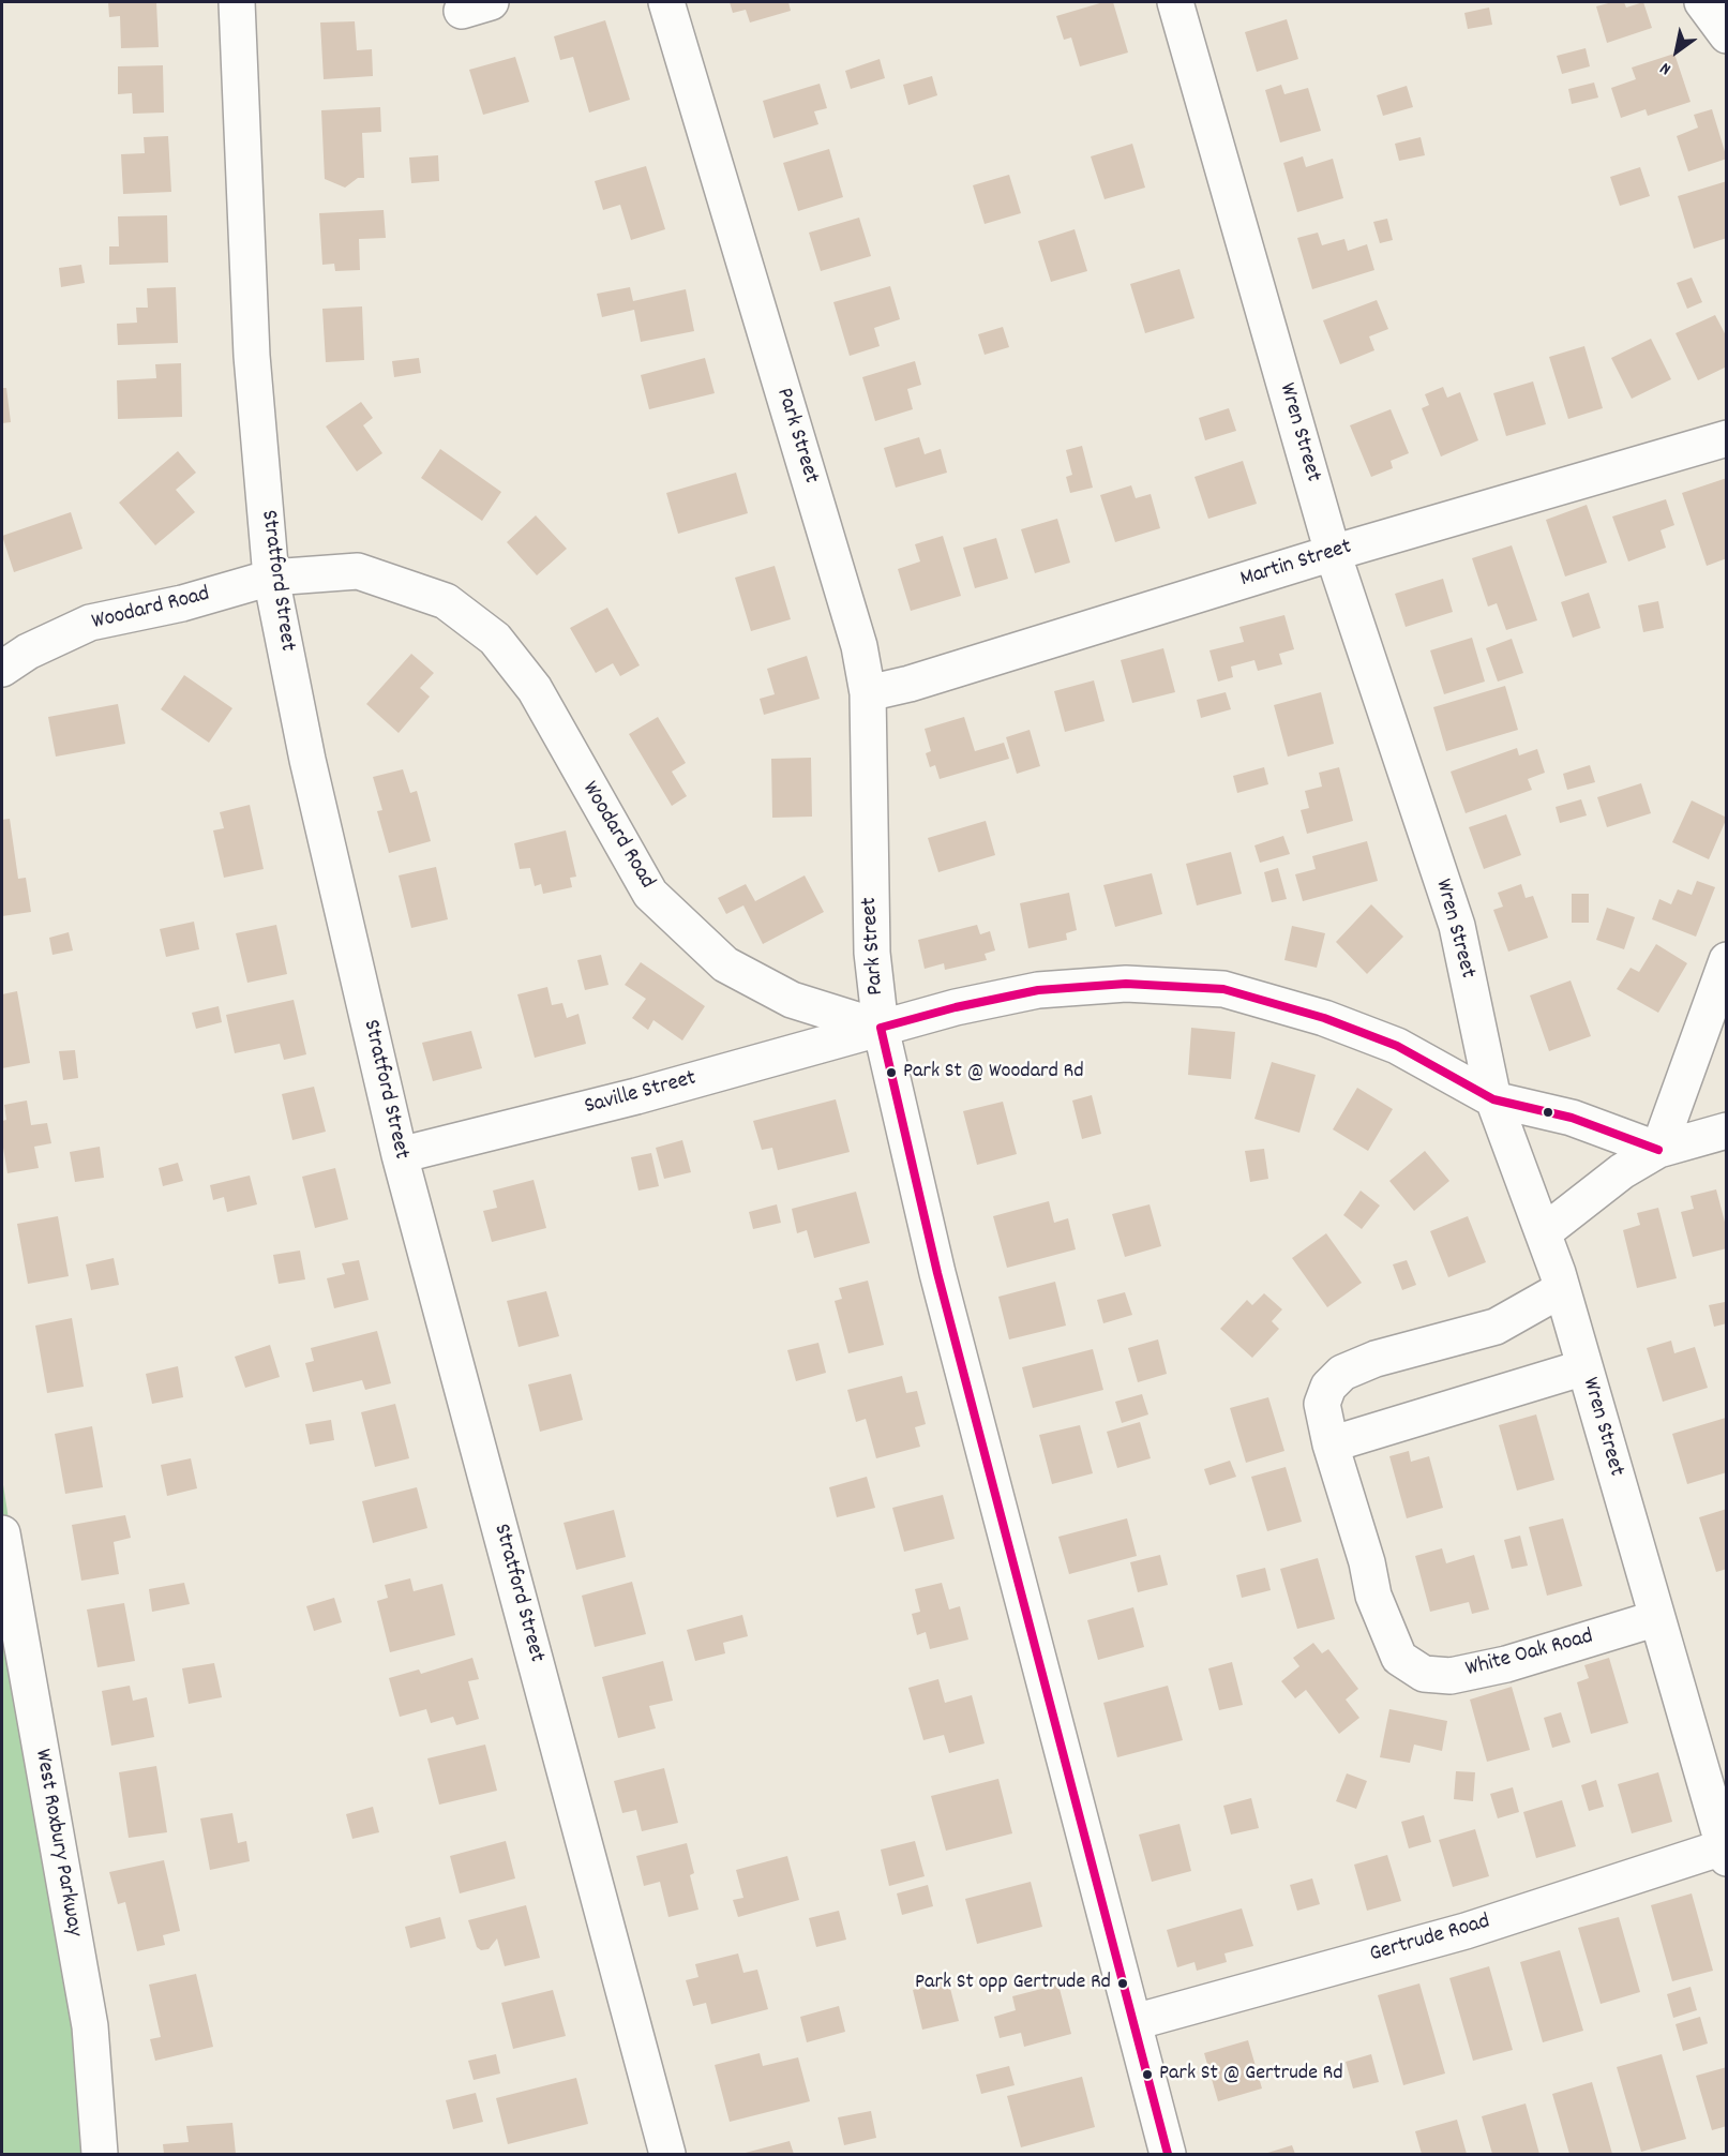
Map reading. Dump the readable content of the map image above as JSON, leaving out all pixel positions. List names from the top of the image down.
{
  "streets": {
    "street": [
      "Wren Street",
      "Park Street",
      "Martin Street",
      "Stratford Street",
      "Woodard Road",
      "Saville Street",
      "White Oak Road",
      "West Roxbury Parkway",
      "Gertrude Road"
    ]
  },
  "crossings": [
    ["Wren Street", "Martin Street"],
    ["Wren Street", "White Oak Road"],
    ["Wren Street", "Gertrude Road"],
    ["Park Street", "Martin Street"],
    ["Park Street", "Woodard Road"],
    ["Park Street", "Saville Street"],
    ["Park Street", "Gertrude Road"],
    ["Stratford Street", "Woodard Road"],
    ["Stratford Street", "Saville Street"],
    ["Woodard Road", "Saville Street"]
  ],
  "places": ["Park St @ Woodard Rd", "Park St opp Gertrude Rd", "Park St @ Gertrude Rd"],
  "north": "bottom left"
}
